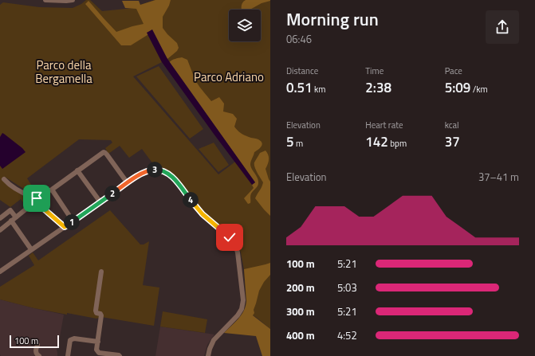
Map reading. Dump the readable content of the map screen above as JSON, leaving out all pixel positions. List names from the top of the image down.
{
  "parks": ["Parco della Bergamella", "Parco Adriano"],
  "scale_bar": "100 m",
  "page": {
    "heading": ["Morning run", "06:46"],
    "stats": [
      ["Distance", "0.51 km"],
      ["Time", "2:38"],
      ["Pace", "5:09 /km"],
      ["Elevation", "5 m"],
      ["Heart rate", "142 bpm"],
      ["kcal", "37"]
    ],
    "pins": [
      "3",
      "2",
      "4",
      "1"
    ],
    "chart": ["Elevation", "37–41 m"],
    "list": [
      {
        "name": "100 m",
        "note": "5:21"
      },
      {
        "name": "200 m",
        "note": "5:03"
      },
      {
        "name": "300 m",
        "note": "5:21"
      },
      {
        "name": "400 m",
        "note": "4:52"
      }
    ],
    "scale": "100 m"
  }
}
